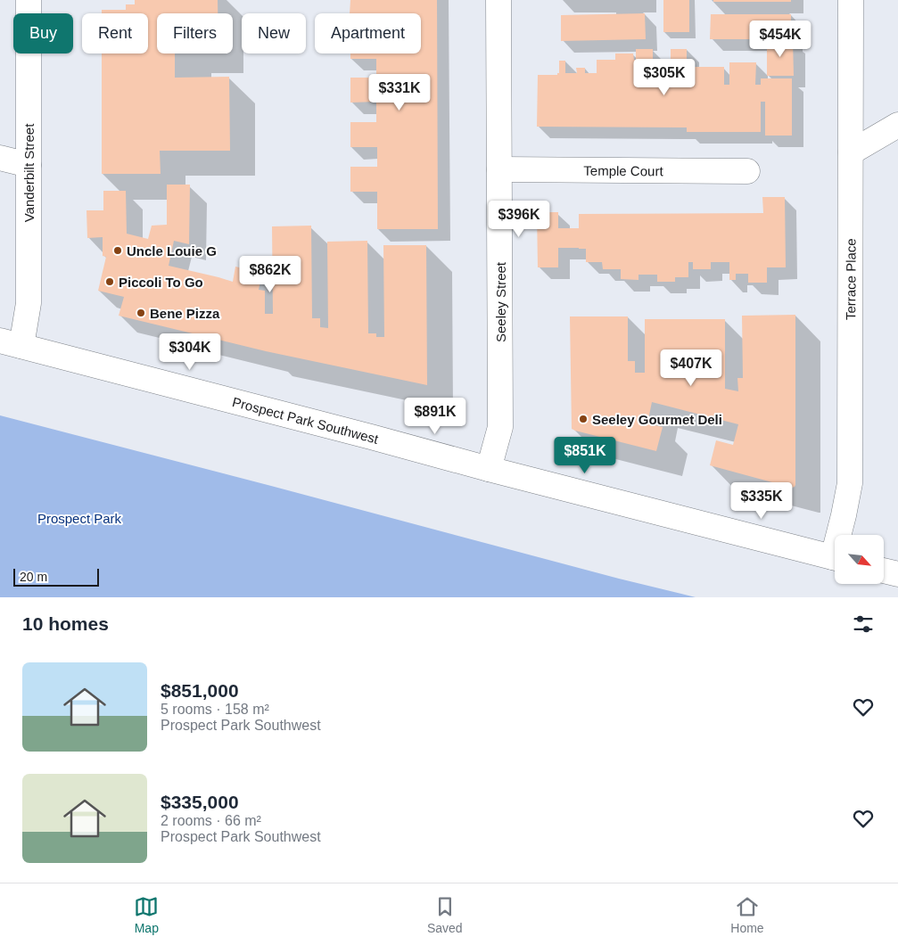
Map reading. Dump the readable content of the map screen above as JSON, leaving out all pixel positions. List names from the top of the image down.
{
  "streets": {
    "street": [
      "Temple Court",
      "Vanderbilt Street",
      "Terrace Place",
      "Seeley Street",
      "Prospect Park Southwest"
    ]
  },
  "crossings": [
    ["Temple Court", "Seeley Street"],
    ["Vanderbilt Street", "Prospect Park Southwest"],
    ["Seeley Street", "Prospect Park Southwest"]
  ],
  "parks": ["Prospect Park"],
  "places": [
    "Uncle Louie G",
    "Piccoli To Go",
    "Bene Pizza",
    "Seeley Gourmet Deli"
  ],
  "scale_bar": "20 m",
  "north": "bottom right",
  "page": {
    "chip": [
      "Buy",
      "Rent",
      "Filters",
      "New",
      "Apartment"
    ],
    "price": [
      "$454K",
      "$305K",
      "$331K",
      "$396K",
      "$862K",
      "$304K",
      "$407K",
      "$891K",
      "$851K",
      "$335K"
    ],
    "scale": "20 m",
    "heading": "10 homes",
    "list": [
      {
        "name": "$851,000",
        "note": "5 rooms · 158 m² · Prospect Park Southwest"
      },
      {
        "name": "$335,000",
        "note": "2 rooms · 66 m² · Prospect Park Southwest"
      }
    ],
    "tabs": ["Map", "Saved", "Home"]
  }
}
